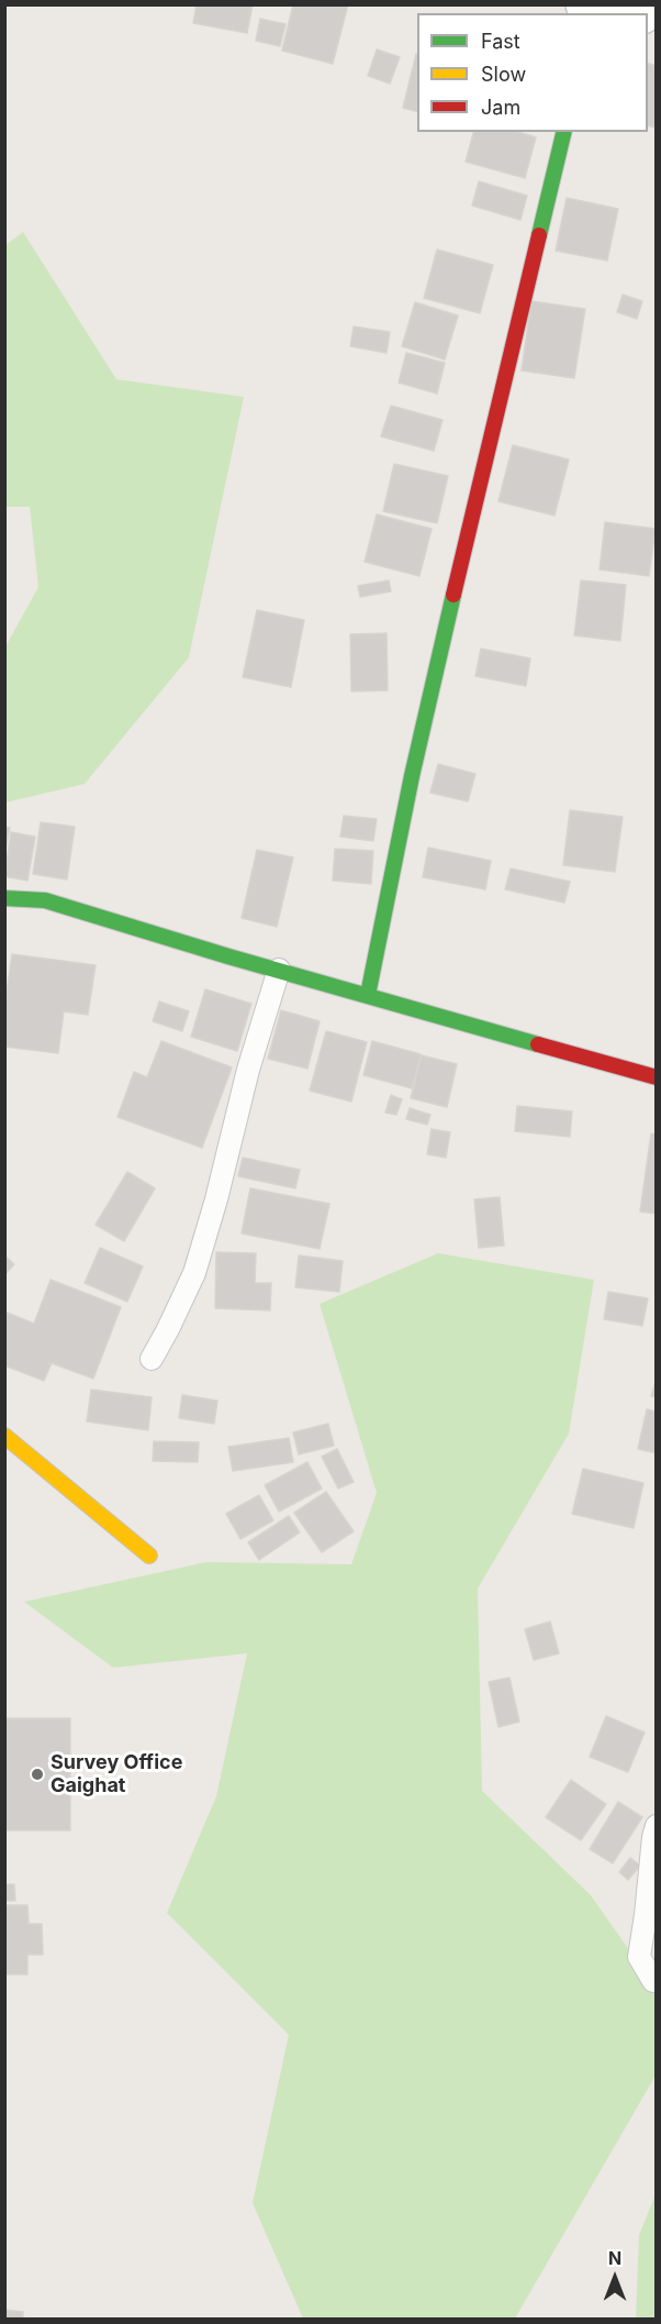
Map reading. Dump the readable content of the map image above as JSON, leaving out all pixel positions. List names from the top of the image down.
{
  "places": ["Survey Office Gaighat"],
  "legend": ["Fast", "Slow", "Jam"],
  "north": "top"
}
